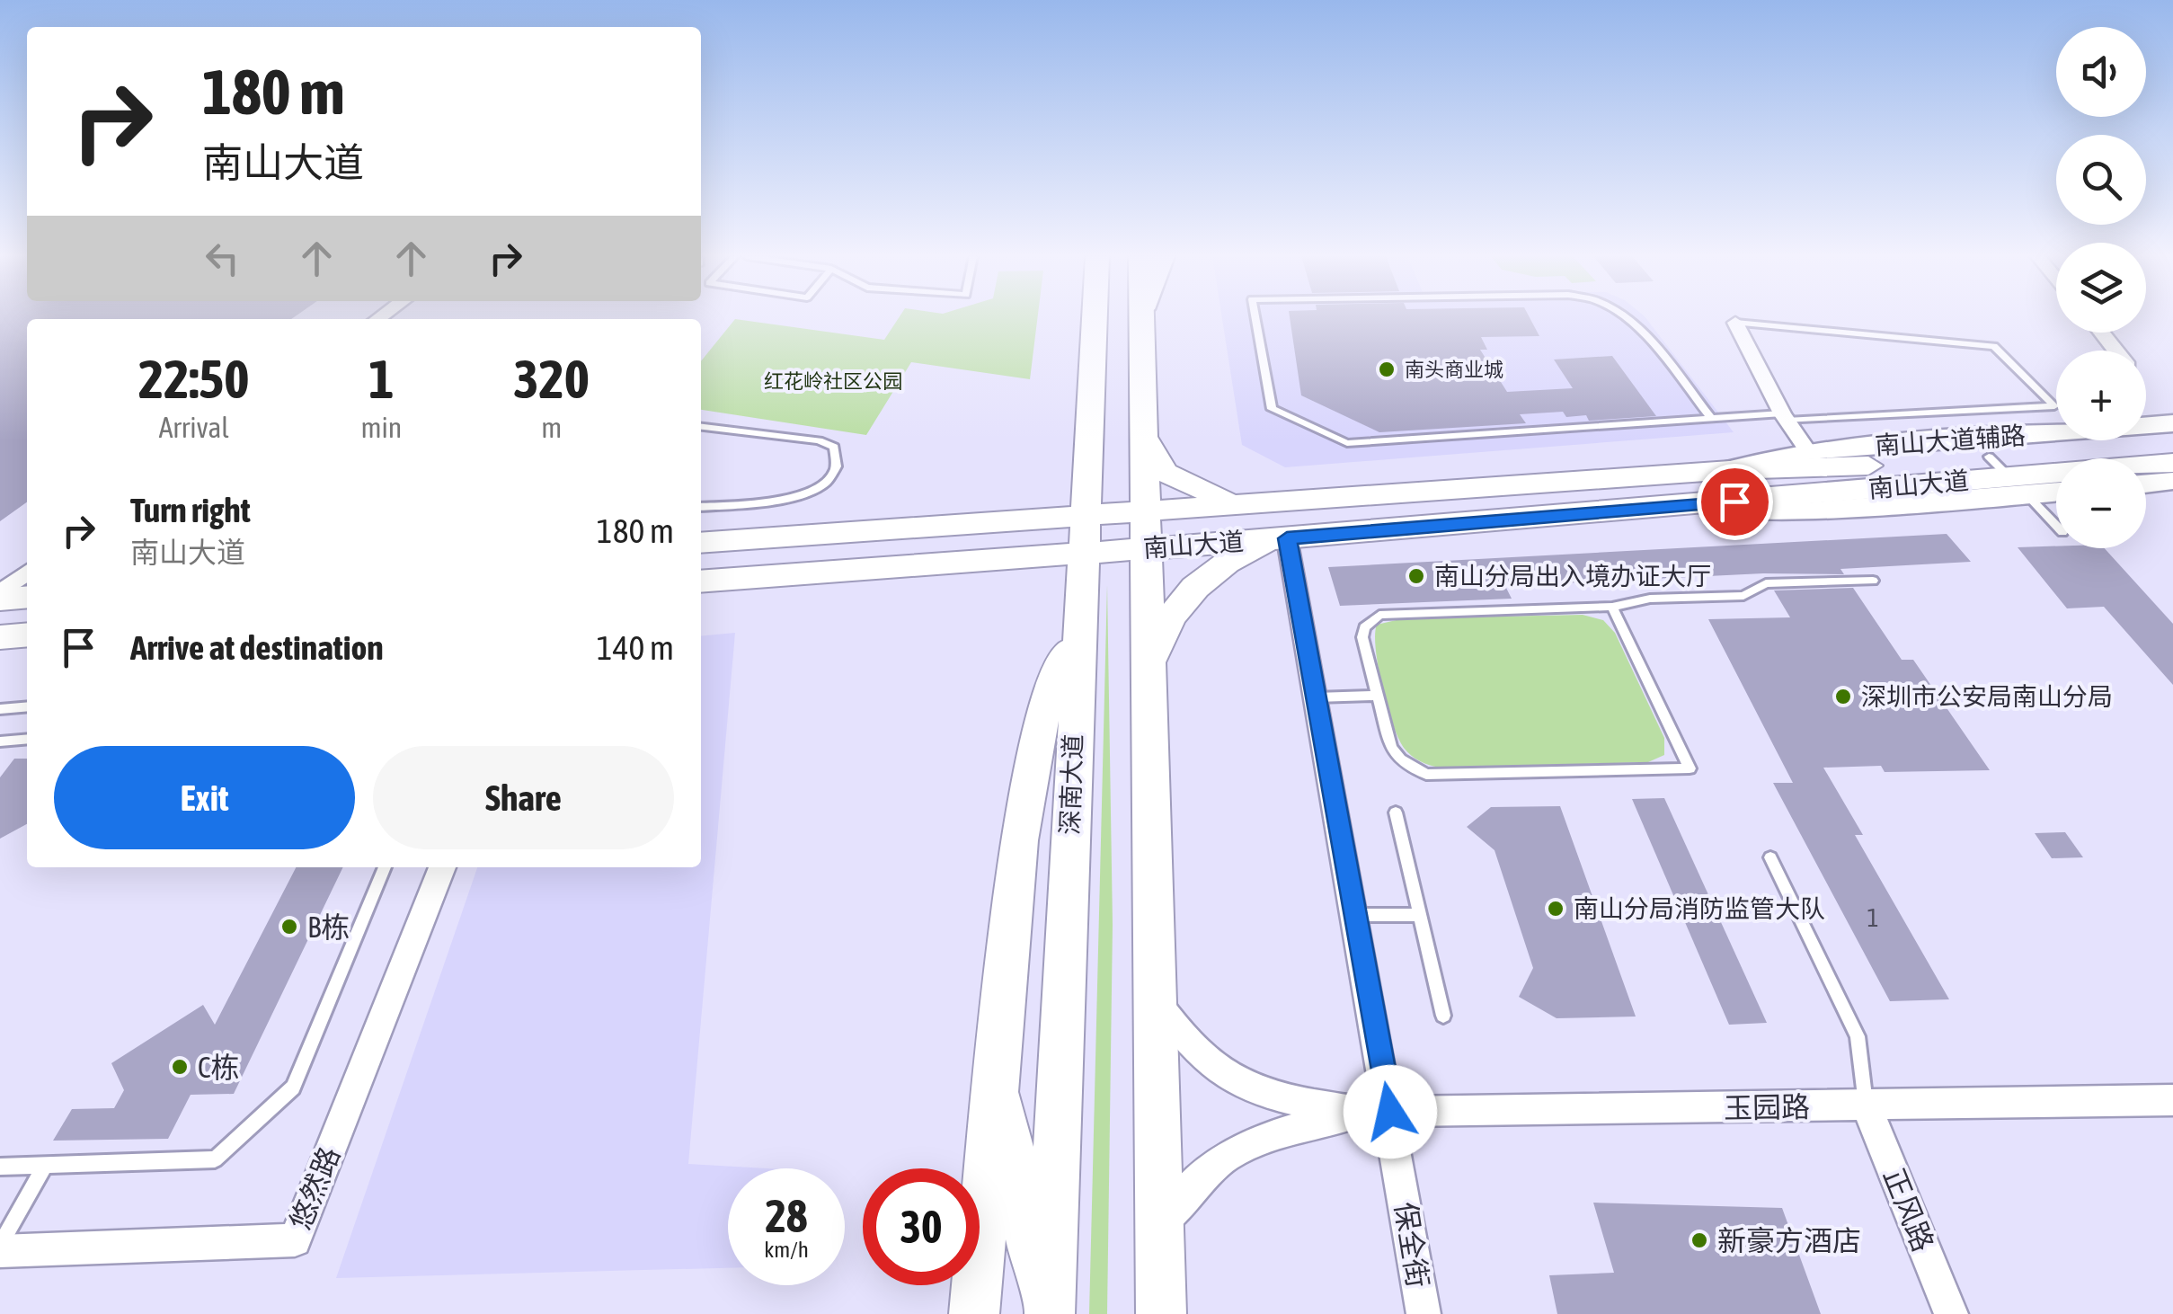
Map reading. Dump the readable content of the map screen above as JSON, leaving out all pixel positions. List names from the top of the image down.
{
  "streets": {
    "main road": ["南山大道", "深南大道"],
    "street": [
      "南山大道辅路",
      "玉园路",
      "悠然路",
      "正风路",
      "保全街"
    ]
  },
  "crossings": [
    ["南山大道辅路", "南山大道"],
    ["南山大道", "深南大道"],
    ["南山大道", "保全街"],
    ["玉园路", "正风路"],
    ["玉园路", "保全街"]
  ],
  "parks": ["红花岭社区公园"],
  "places": [
    "南头商业城",
    "南山分局出入境办证大厅",
    "深圳市公安局南山分局",
    "南山分局消防监管大队",
    "B栋",
    "C栋",
    "新豪方酒店"
  ],
  "house_numbers": ["1"],
  "page": {
    "map_buttons": ["+", "−"],
    "turn": ["180 m", "南山大道"],
    "eta": [
      "22:50",
      "Arrival",
      "1",
      "min",
      "320",
      "m"
    ],
    "list": [
      {
        "name": "Turn right",
        "note": "南山大道",
        "value": "180 m"
      },
      {
        "name": "Arrive at destination",
        "value": "140 m"
      }
    ],
    "buttons": ["Exit", "Share"],
    "speed": "28 km/h",
    "limit": "30"
  }
}
